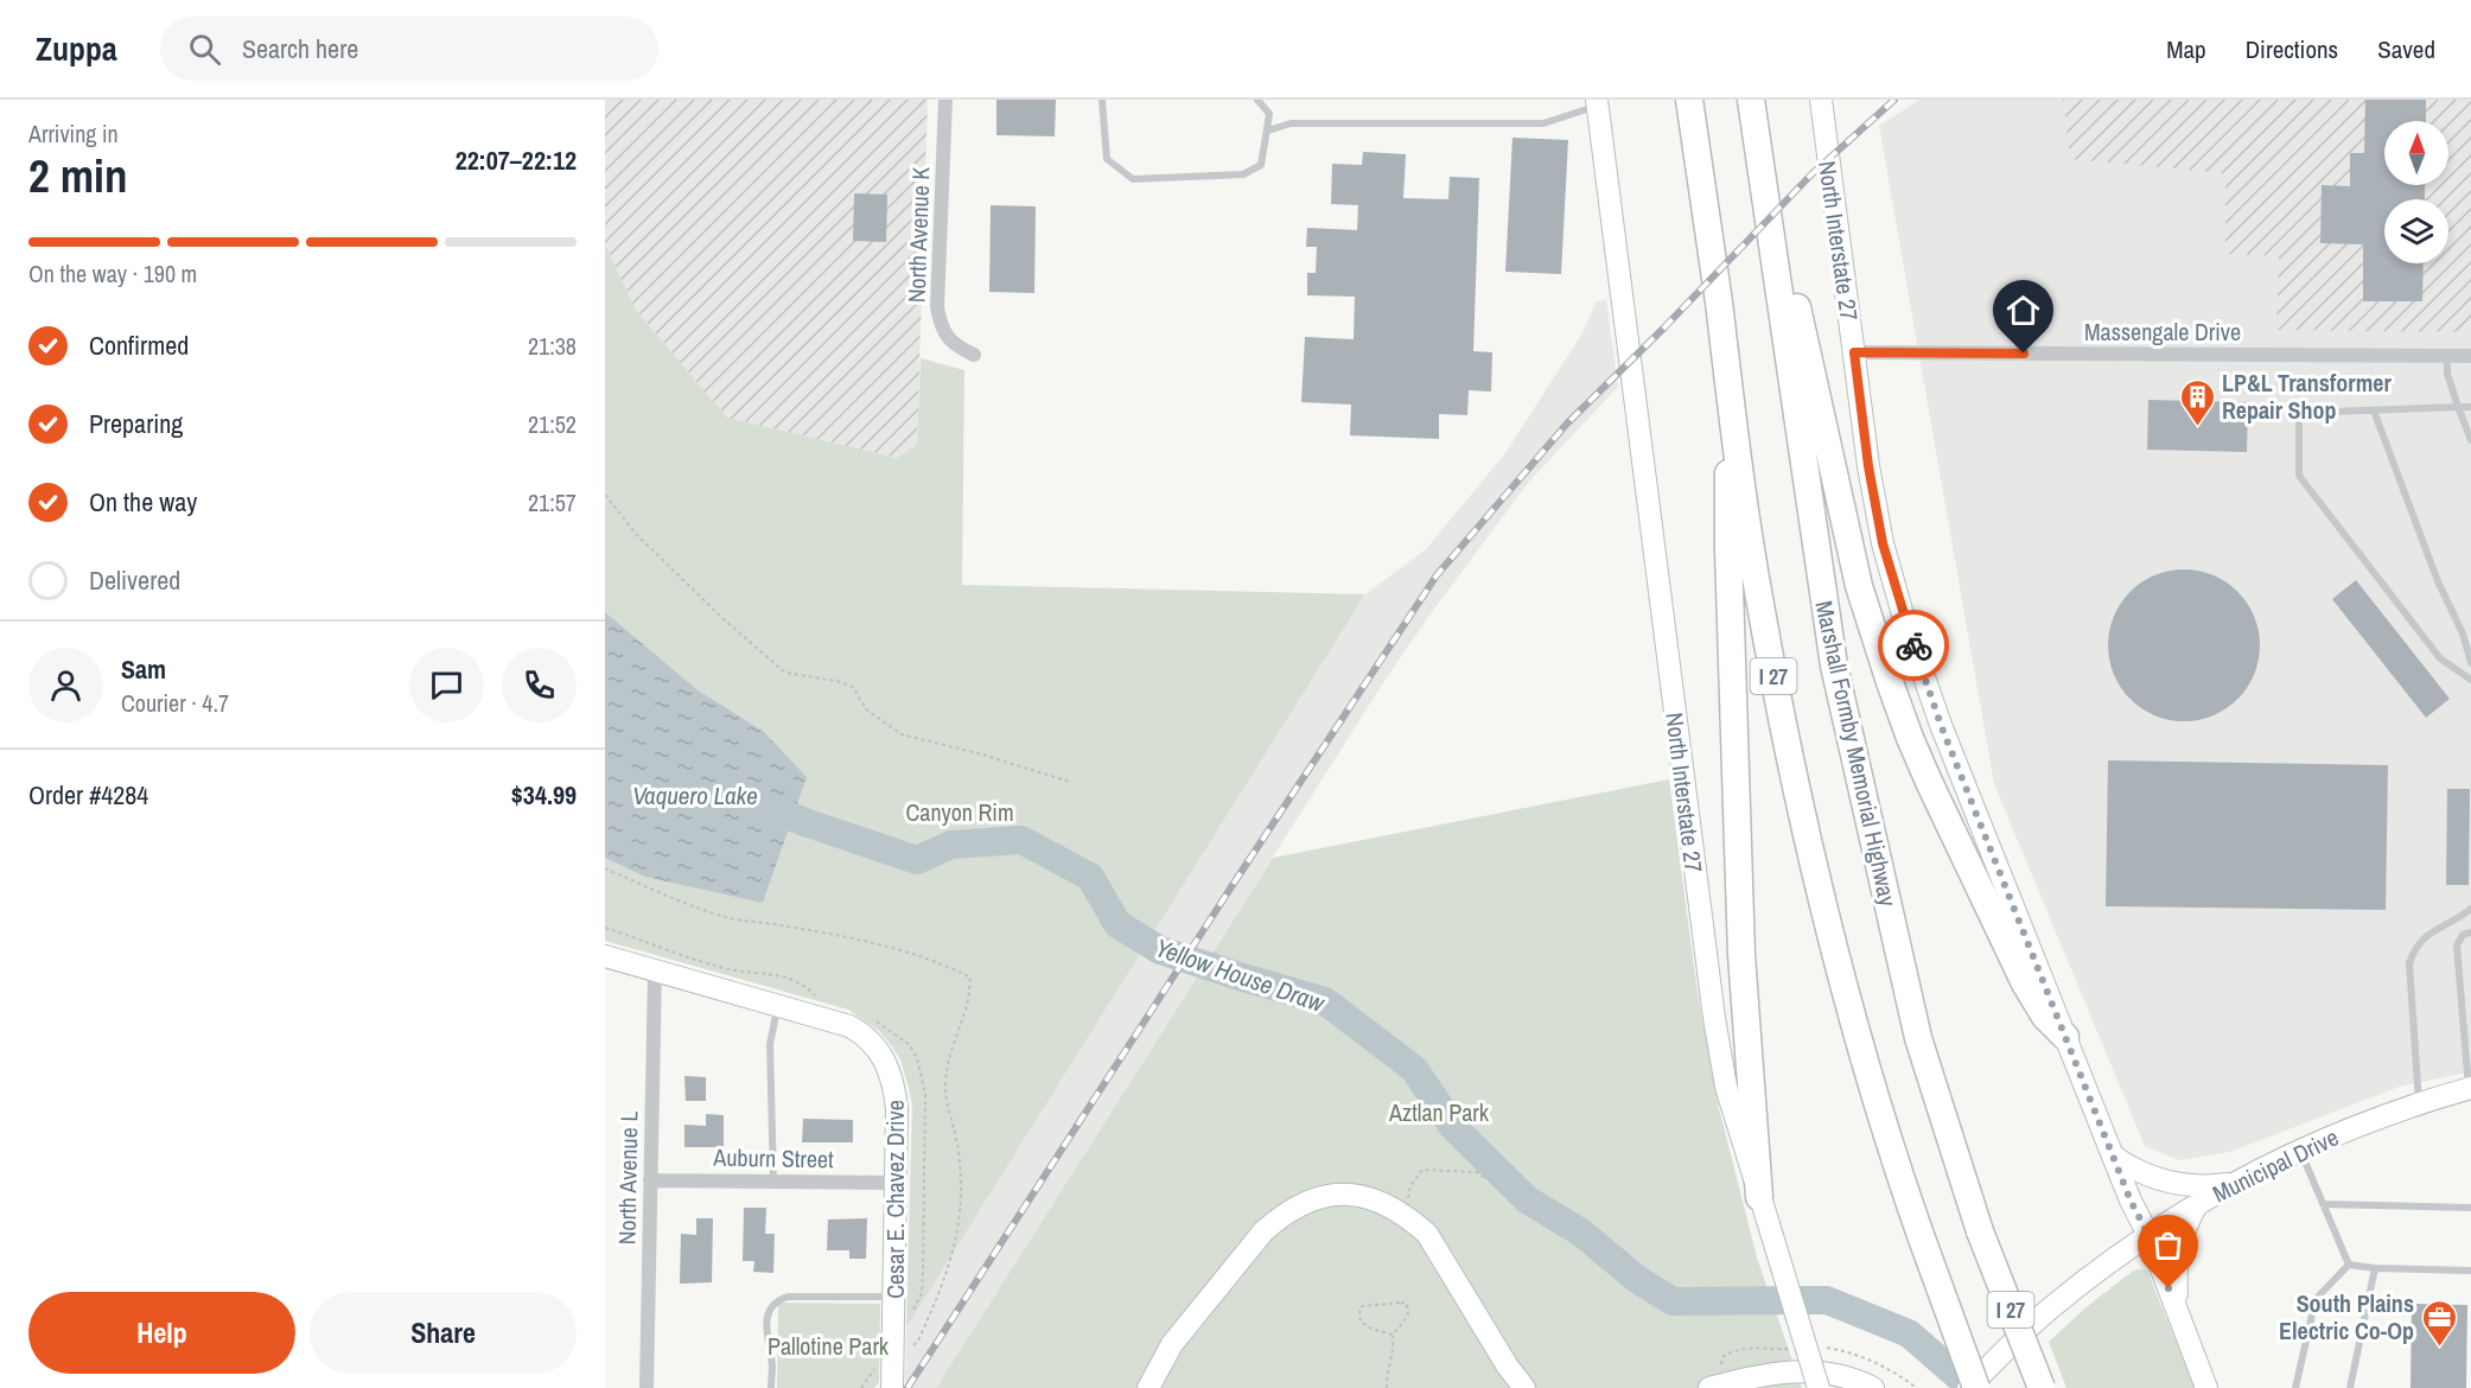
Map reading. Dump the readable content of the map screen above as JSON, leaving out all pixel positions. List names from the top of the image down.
{
  "streets": {
    "highway": ["I 27", "Marshall Formby Memorial Highway"],
    "main road": ["North Interstate 27", "Municipal Drive", "Cesar E. Chavez Drive"],
    "street": [
      "North Avenue K",
      "Massengale Drive",
      "Auburn Street",
      "North Avenue L"
    ]
  },
  "crossings": [
    ["North Interstate 27", "Massengale Drive"],
    ["North Interstate 27", "Municipal Drive"],
    ["Auburn Street", "North Avenue L"],
    ["Auburn Street", "Cesar E. Chavez Drive"],
    ["North Avenue L", "Cesar E. Chavez Drive"]
  ],
  "water": ["Vaquero Lake", "Yellow House Draw"],
  "parks": ["Canyon Rim", "Aztlan Park", "Pallotine Park"],
  "places": {
    "building": ["LP&L Transformer Repair Shop"],
    "office": ["South Plains Electric Co-Op"]
  },
  "north": "top",
  "page": {
    "header": "Zuppa",
    "search": "Search here",
    "nav": ["Map", "Directions", "Saved"],
    "heading": ["2 min", "Arriving in", "22:07–22:12"],
    "panel": [
      "Sam",
      "Courier · 4.7",
      "Order #4284",
      "$34.99"
    ],
    "bar": "On the way · 190 m",
    "list": [
      ["Confirmed", "21:38"],
      ["Preparing", "21:52"],
      ["On the way", "21:57"],
      "Delivered"
    ],
    "buttons": ["Help", "Share"]
  }
}
